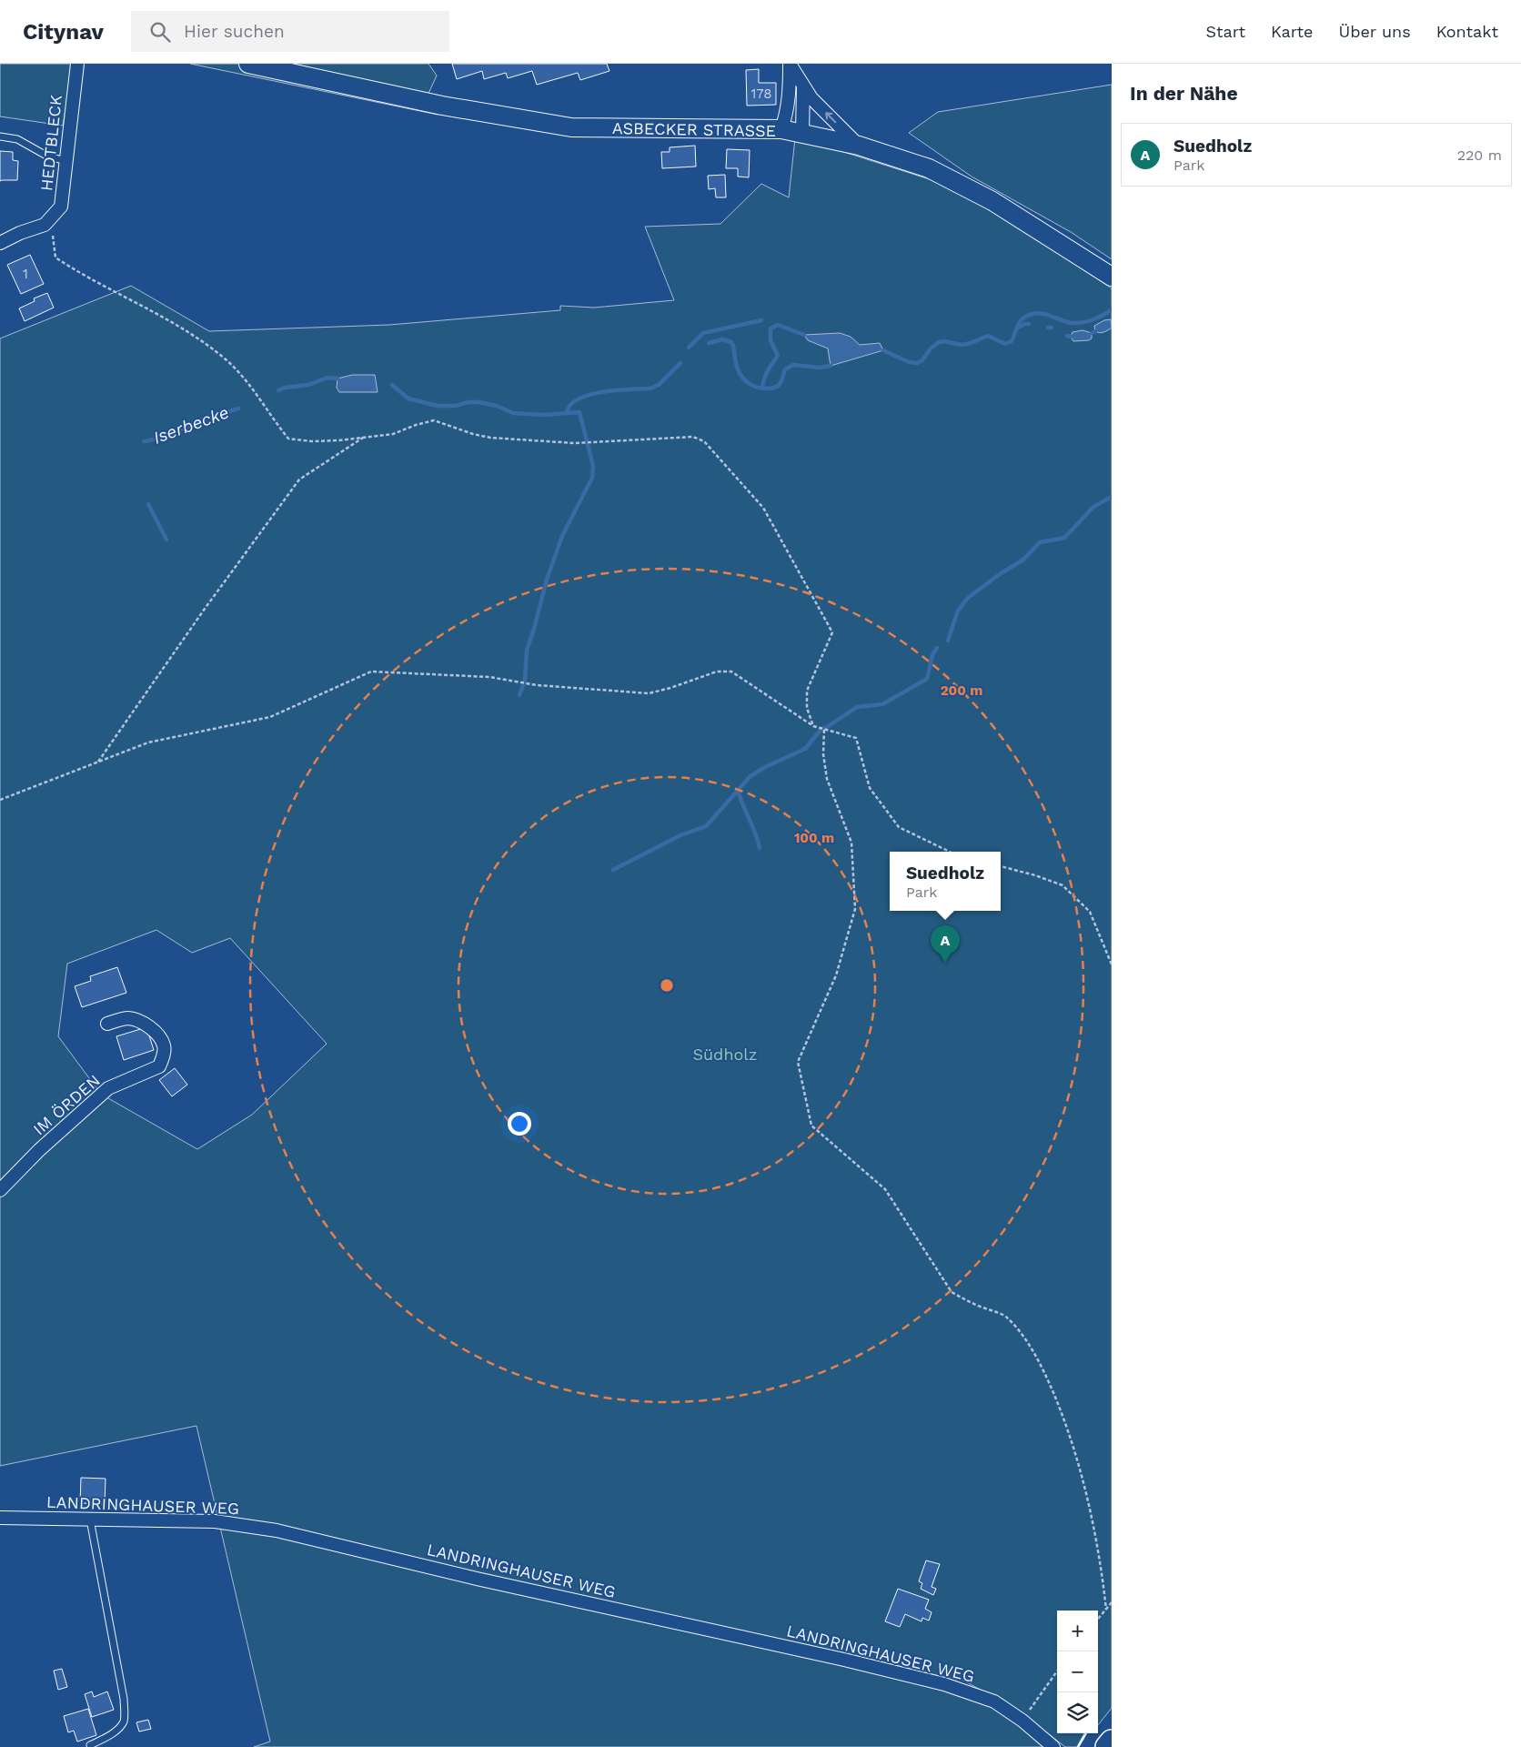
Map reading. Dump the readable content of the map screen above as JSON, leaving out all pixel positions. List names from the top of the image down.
{
  "streets": {
    "main road": ["ASBECKER STRASSE"],
    "street": ["HEDTBLECK", "IM ÖRDEN", "LANDRINGHAUSER WEG"]
  },
  "water": ["Iserbecke"],
  "parks": ["Südholz"],
  "house_numbers": ["178", "1"],
  "page": {
    "header": "Citynav",
    "search": "Hier suchen",
    "nav": [
      "Start",
      "Karte",
      "Über uns",
      "Kontakt"
    ],
    "heading": "In der Nähe",
    "list": [
      {
        "mark": "A",
        "name": "Suedholz",
        "note": "Park",
        "value": "220 m"
      }
    ],
    "popup": ["Suedholz", "Park"],
    "pins": "A",
    "map_buttons": ["+", "−"]
  },
  "rings": ["200 m", "100 m"]
}
